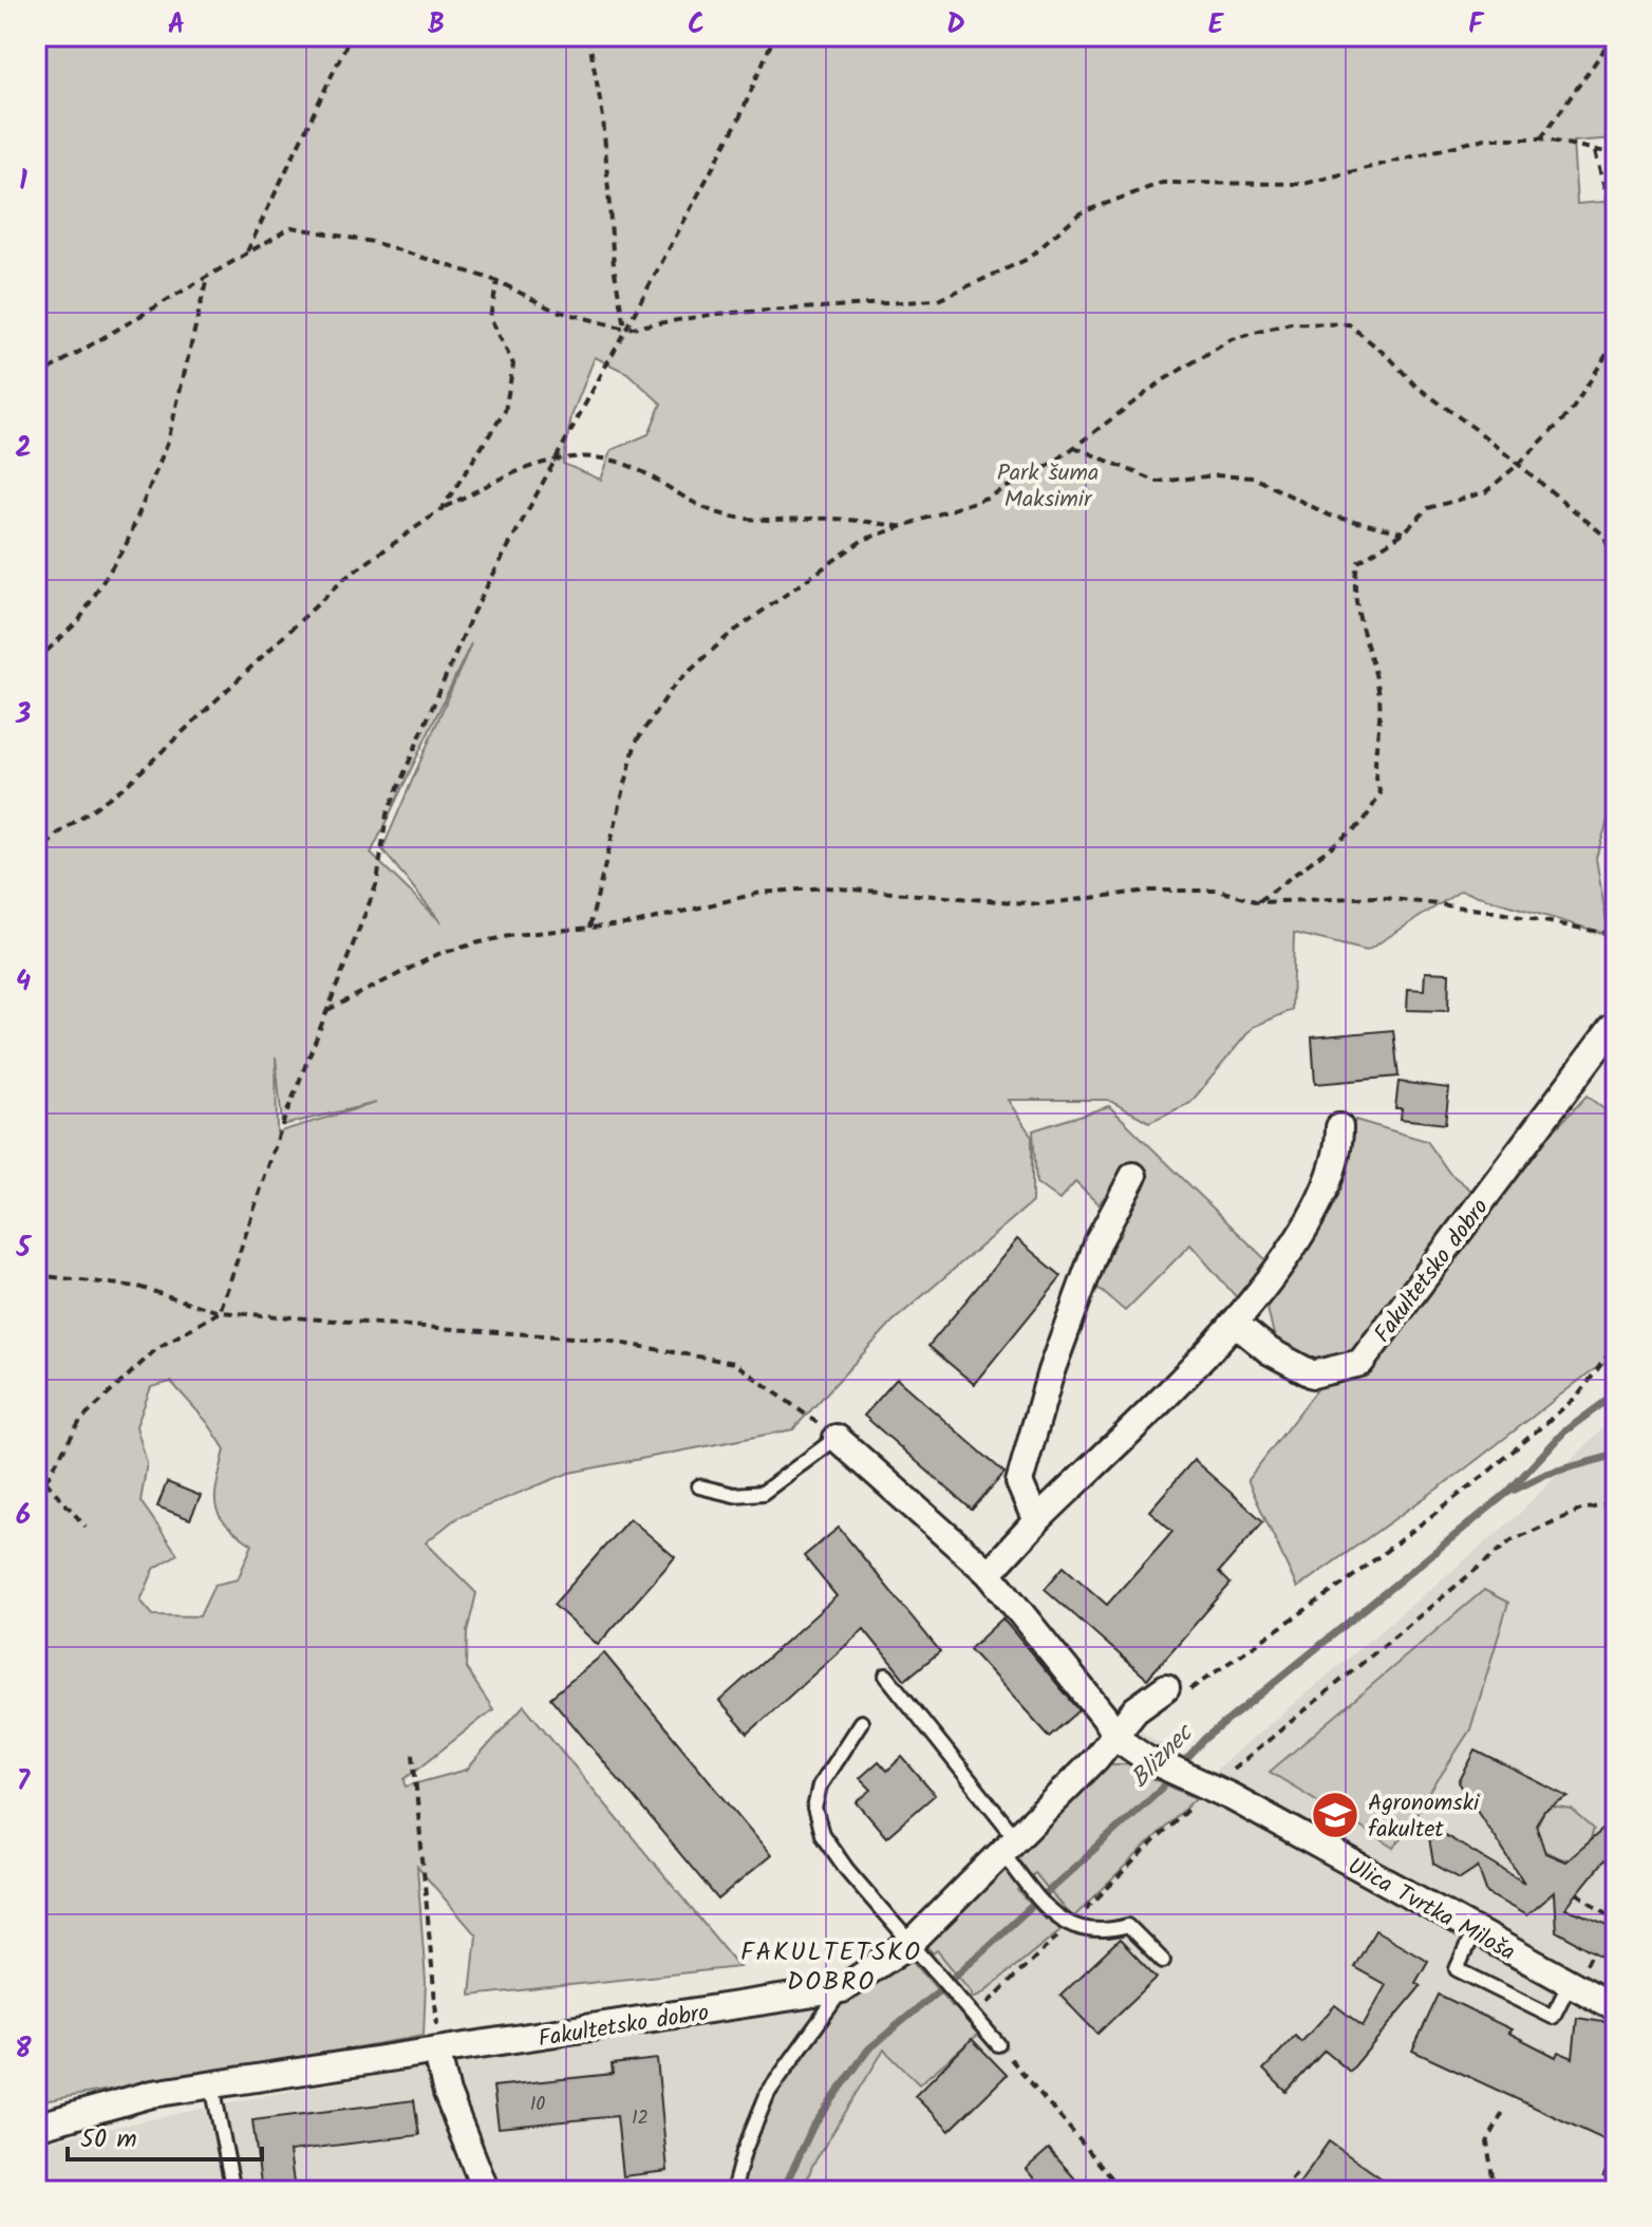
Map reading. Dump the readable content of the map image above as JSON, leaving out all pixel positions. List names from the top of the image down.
{
  "streets": {
    "street": ["Fakultetsko dobro", "Ulica Tvrtka Miloša"]
  },
  "crossings": [
    ["Fakultetsko dobro", "Ulica Tvrtka Miloša"]
  ],
  "districts": ["FAKULTETSKO DOBRO"],
  "water": ["Bliznec"],
  "parks": ["Park šuma Maksimir"],
  "places": {
    "school or university": ["Agronomski fakultet"]
  },
  "house_numbers": ["10", "12"],
  "scale_bar": "50 m",
  "grid": {
    "columns": [
      "A",
      "B",
      "C",
      "D",
      "E",
      "F"
    ],
    "rows": [
      "1",
      "2",
      "3",
      "4",
      "5",
      "6",
      "7",
      "8"
    ]
  }
}
